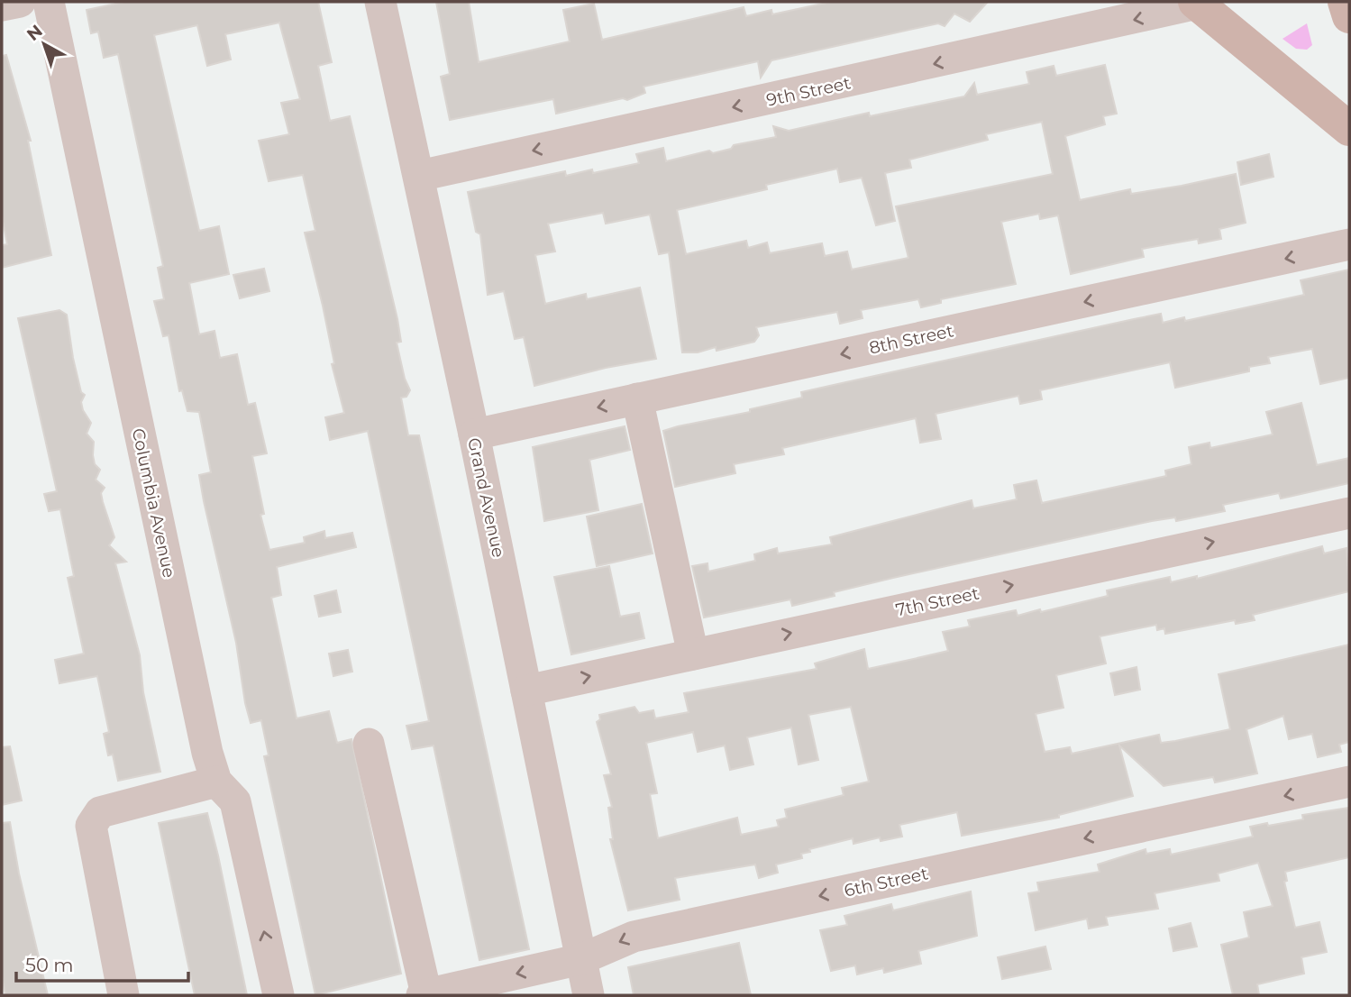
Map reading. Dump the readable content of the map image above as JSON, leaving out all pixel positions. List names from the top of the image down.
{
  "streets": {
    "street": [
      "9th Street",
      "8th Street",
      "Grand Avenue",
      "Columbia Avenue",
      "7th Street",
      "6th Street"
    ]
  },
  "crossings": [
    ["9th Street", "Grand Avenue"],
    ["8th Street", "Grand Avenue"],
    ["Grand Avenue", "7th Street"],
    ["Grand Avenue", "6th Street"]
  ],
  "one_way": [
    "9th Street",
    "8th Street",
    "7th Street",
    "6th Street"
  ],
  "scale_bar": "50 m",
  "north": "top left"
}
